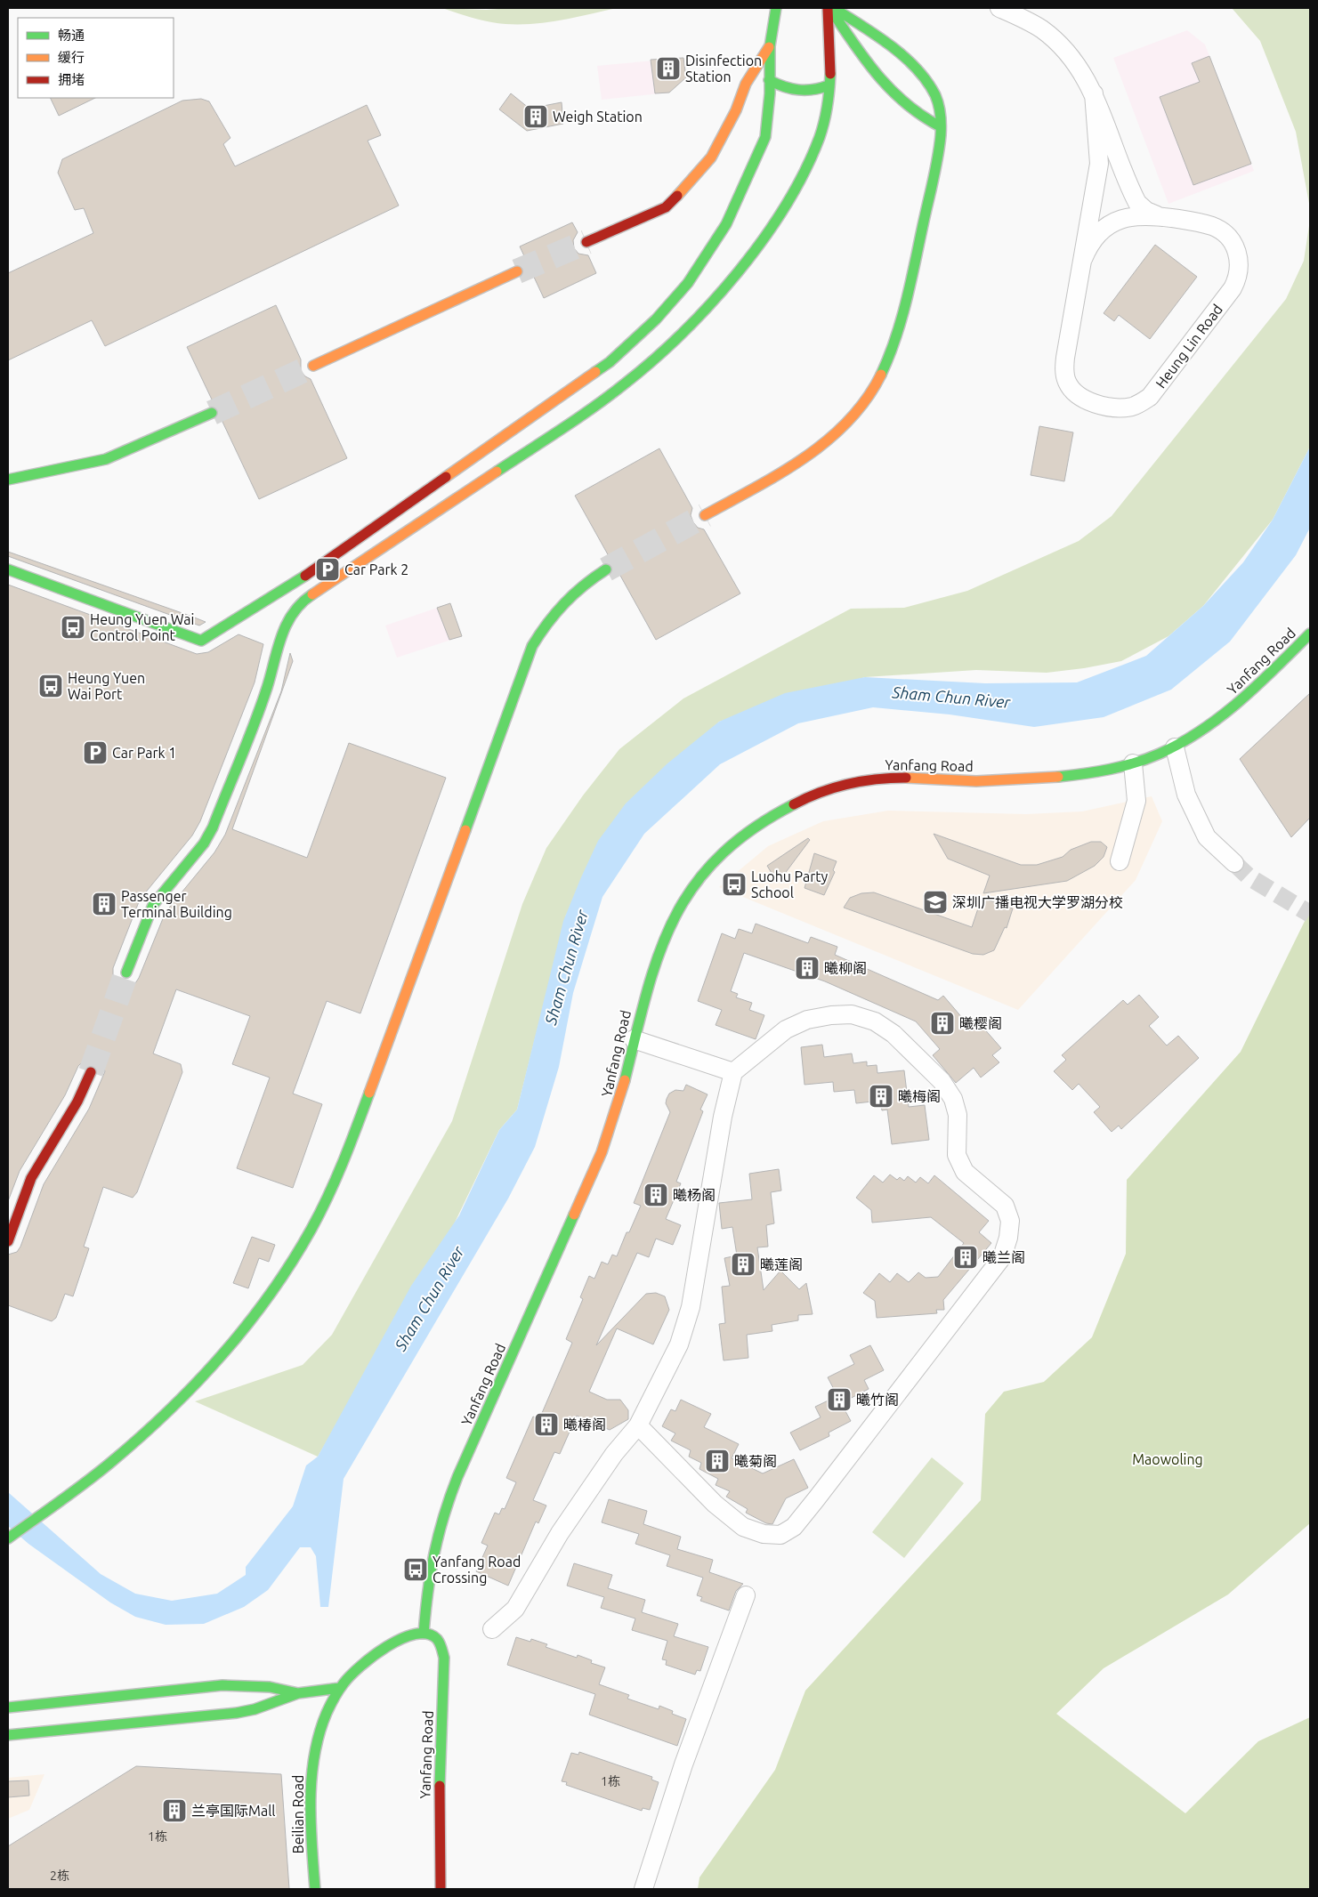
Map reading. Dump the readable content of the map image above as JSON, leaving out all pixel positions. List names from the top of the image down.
{
  "streets": {
    "main road": ["Yanfang Road", "Beilian Road"],
    "street": ["Heung Lin Road"]
  },
  "crossings": [
    ["Yanfang Road", "Beilian Road"]
  ],
  "water": ["Sham Chun River"],
  "parks": ["Maowoling"],
  "places": {
    "building": [
      "Disinfection Station",
      "Weigh Station",
      "Passenger Terminal Building",
      "曦柳阁",
      "曦樱阁",
      "曦梅阁",
      "曦杨阁",
      "曦兰阁",
      "曦莲阁",
      "曦竹阁",
      "曦椿阁",
      "曦菊阁",
      "兰亭国际Mall"
    ],
    "parking": ["Car Park 2", "Car Park 1"],
    "bus stop": [
      "Heung Yuen Wai Control Point",
      "Heung Yuen Wai Port",
      "Luohu Party School",
      "Yanfang Road Crossing"
    ],
    "school or university": ["深圳广播电视大学罗湖分校"]
  },
  "house_numbers": ["1栋", "1栋", "2栋"],
  "legend": ["畅通", "缓行", "拥堵"]
}
